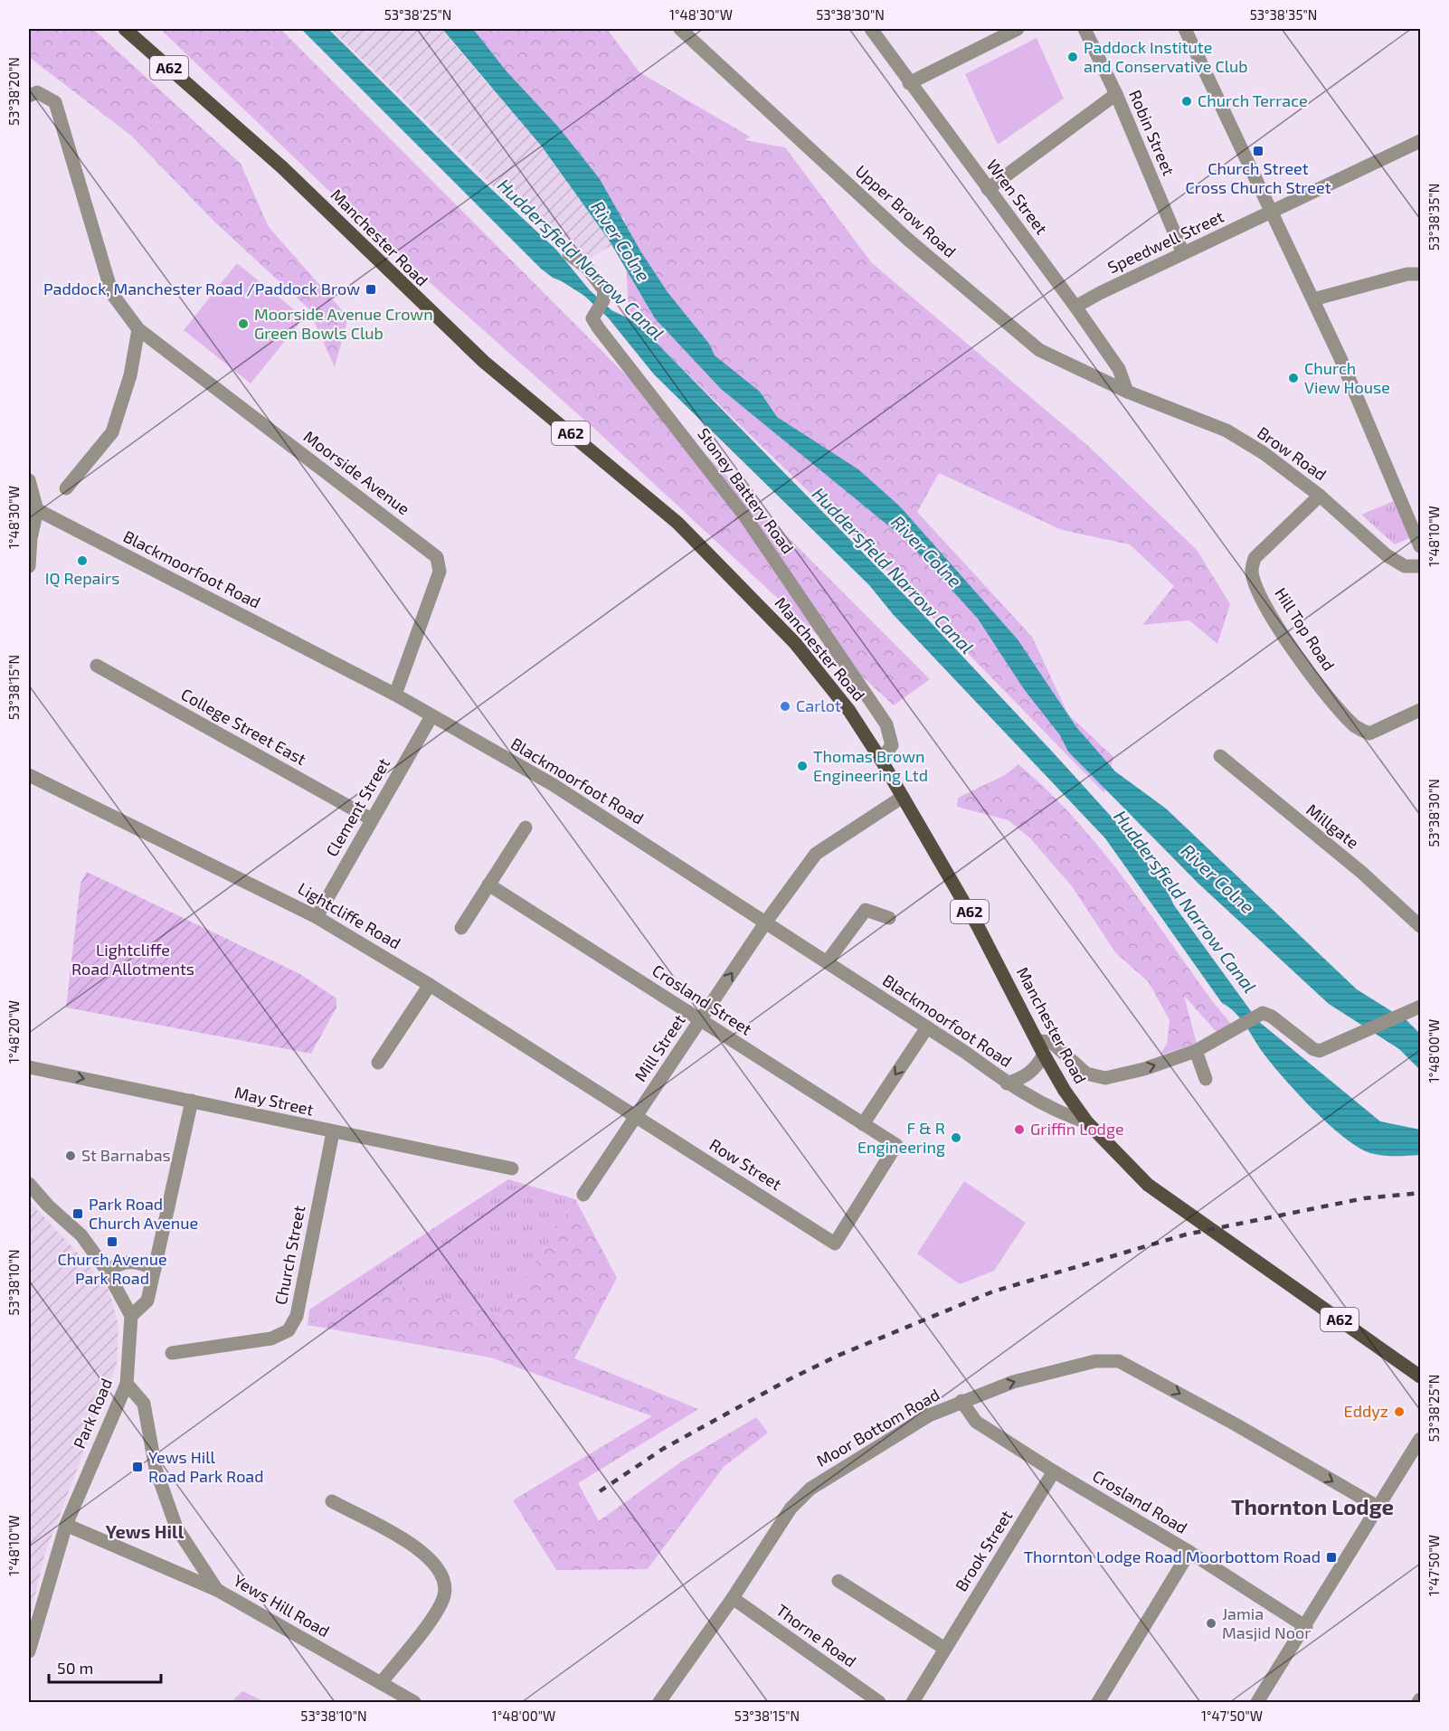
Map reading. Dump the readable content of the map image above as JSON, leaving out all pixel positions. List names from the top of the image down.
{
  "streets": {
    "main road": ["A62", "Manchester Road"],
    "street": [
      "Robin Street",
      "Wren Street",
      "Upper Brow Road",
      "Speedwell Street",
      "Brow Road",
      "Moorside Avenue",
      "Stoney Battery Road",
      "Blackmoorfoot Road",
      "Hill Top Road",
      "College Street East",
      "Clement Street",
      "Millgate",
      "Lightcliffe Road",
      "Crosland Street",
      "Mill Street",
      "May Street",
      "Row Street",
      "Church Street",
      "Park Road",
      "Moor Bottom Road",
      "Crosland Road",
      "Brook Street",
      "Yews Hill Road",
      "Thorne Road"
    ]
  },
  "crossings": [
    ["Robin Street", "Speedwell Street"],
    ["Wren Street", "Upper Brow Road"],
    ["Wren Street", "Speedwell Street"],
    ["Wren Street", "Brow Road"],
    ["Upper Brow Road", "Brow Road"],
    ["Manchester Road", "Stoney Battery Road"],
    ["Manchester Road", "Blackmoorfoot Road"],
    ["Manchester Road", "Mill Street"],
    ["Brow Road", "Hill Top Road"],
    ["Moorside Avenue", "Blackmoorfoot Road"],
    ["Blackmoorfoot Road", "Clement Street"],
    ["Blackmoorfoot Road", "Mill Street"],
    ["College Street East", "Clement Street"],
    ["Clement Street", "Lightcliffe Road"],
    ["Lightcliffe Road", "Mill Street"],
    ["Lightcliffe Road", "Row Street"],
    ["Crosland Street", "Mill Street"],
    ["Crosland Street", "Row Street"],
    ["Mill Street", "Row Street"],
    ["May Street", "Church Street"],
    ["Park Road", "Yews Hill Road"],
    ["Moor Bottom Road", "Crosland Road"],
    ["Moor Bottom Road", "Thorne Road"],
    ["Crosland Road", "Brook Street"]
  ],
  "one_way": ["Moor Bottom Road"],
  "districts": ["Thornton Lodge", "Yews Hill"],
  "water": ["River Colne", "Huddersfield Narrow Canal"],
  "parks": ["Lightcliffe Road Allotments"],
  "places": {
    "other": [
      "Paddock Institute and Conservative Club",
      "Church Terrace",
      "Moorside Avenue Crown Green Bowls Club",
      "Church View House",
      "IQ Repairs",
      "Carlot",
      "Thomas Brown Engineering Ltd",
      "Griffin Lodge",
      "F & R Engineering",
      "St Barnabas",
      "Eddyz",
      "Jamia Masjid Noor"
    ],
    "transit": [
      "Church Street Cross Church Street",
      "Paddock, Manchester Road /Paddock Brow",
      "Park Road Church Avenue",
      "Church Avenue Park Road",
      "Yews Hill Road Park Road",
      "Thornton Lodge Road Moorbottom Road"
    ]
  },
  "scale_bar": "50 m",
  "coordinates": [
    "53°38'25\"N",
    "1°48'30\"W",
    "53°38'30\"N",
    "53°38'35\"N",
    "53°38'20\"N",
    "1°48'10\"W",
    "53°38'15\"N",
    "1°48'20\"W",
    "1°48'00\"W",
    "53°38'10\"N",
    "1°47'50\"W"
  ]
}
